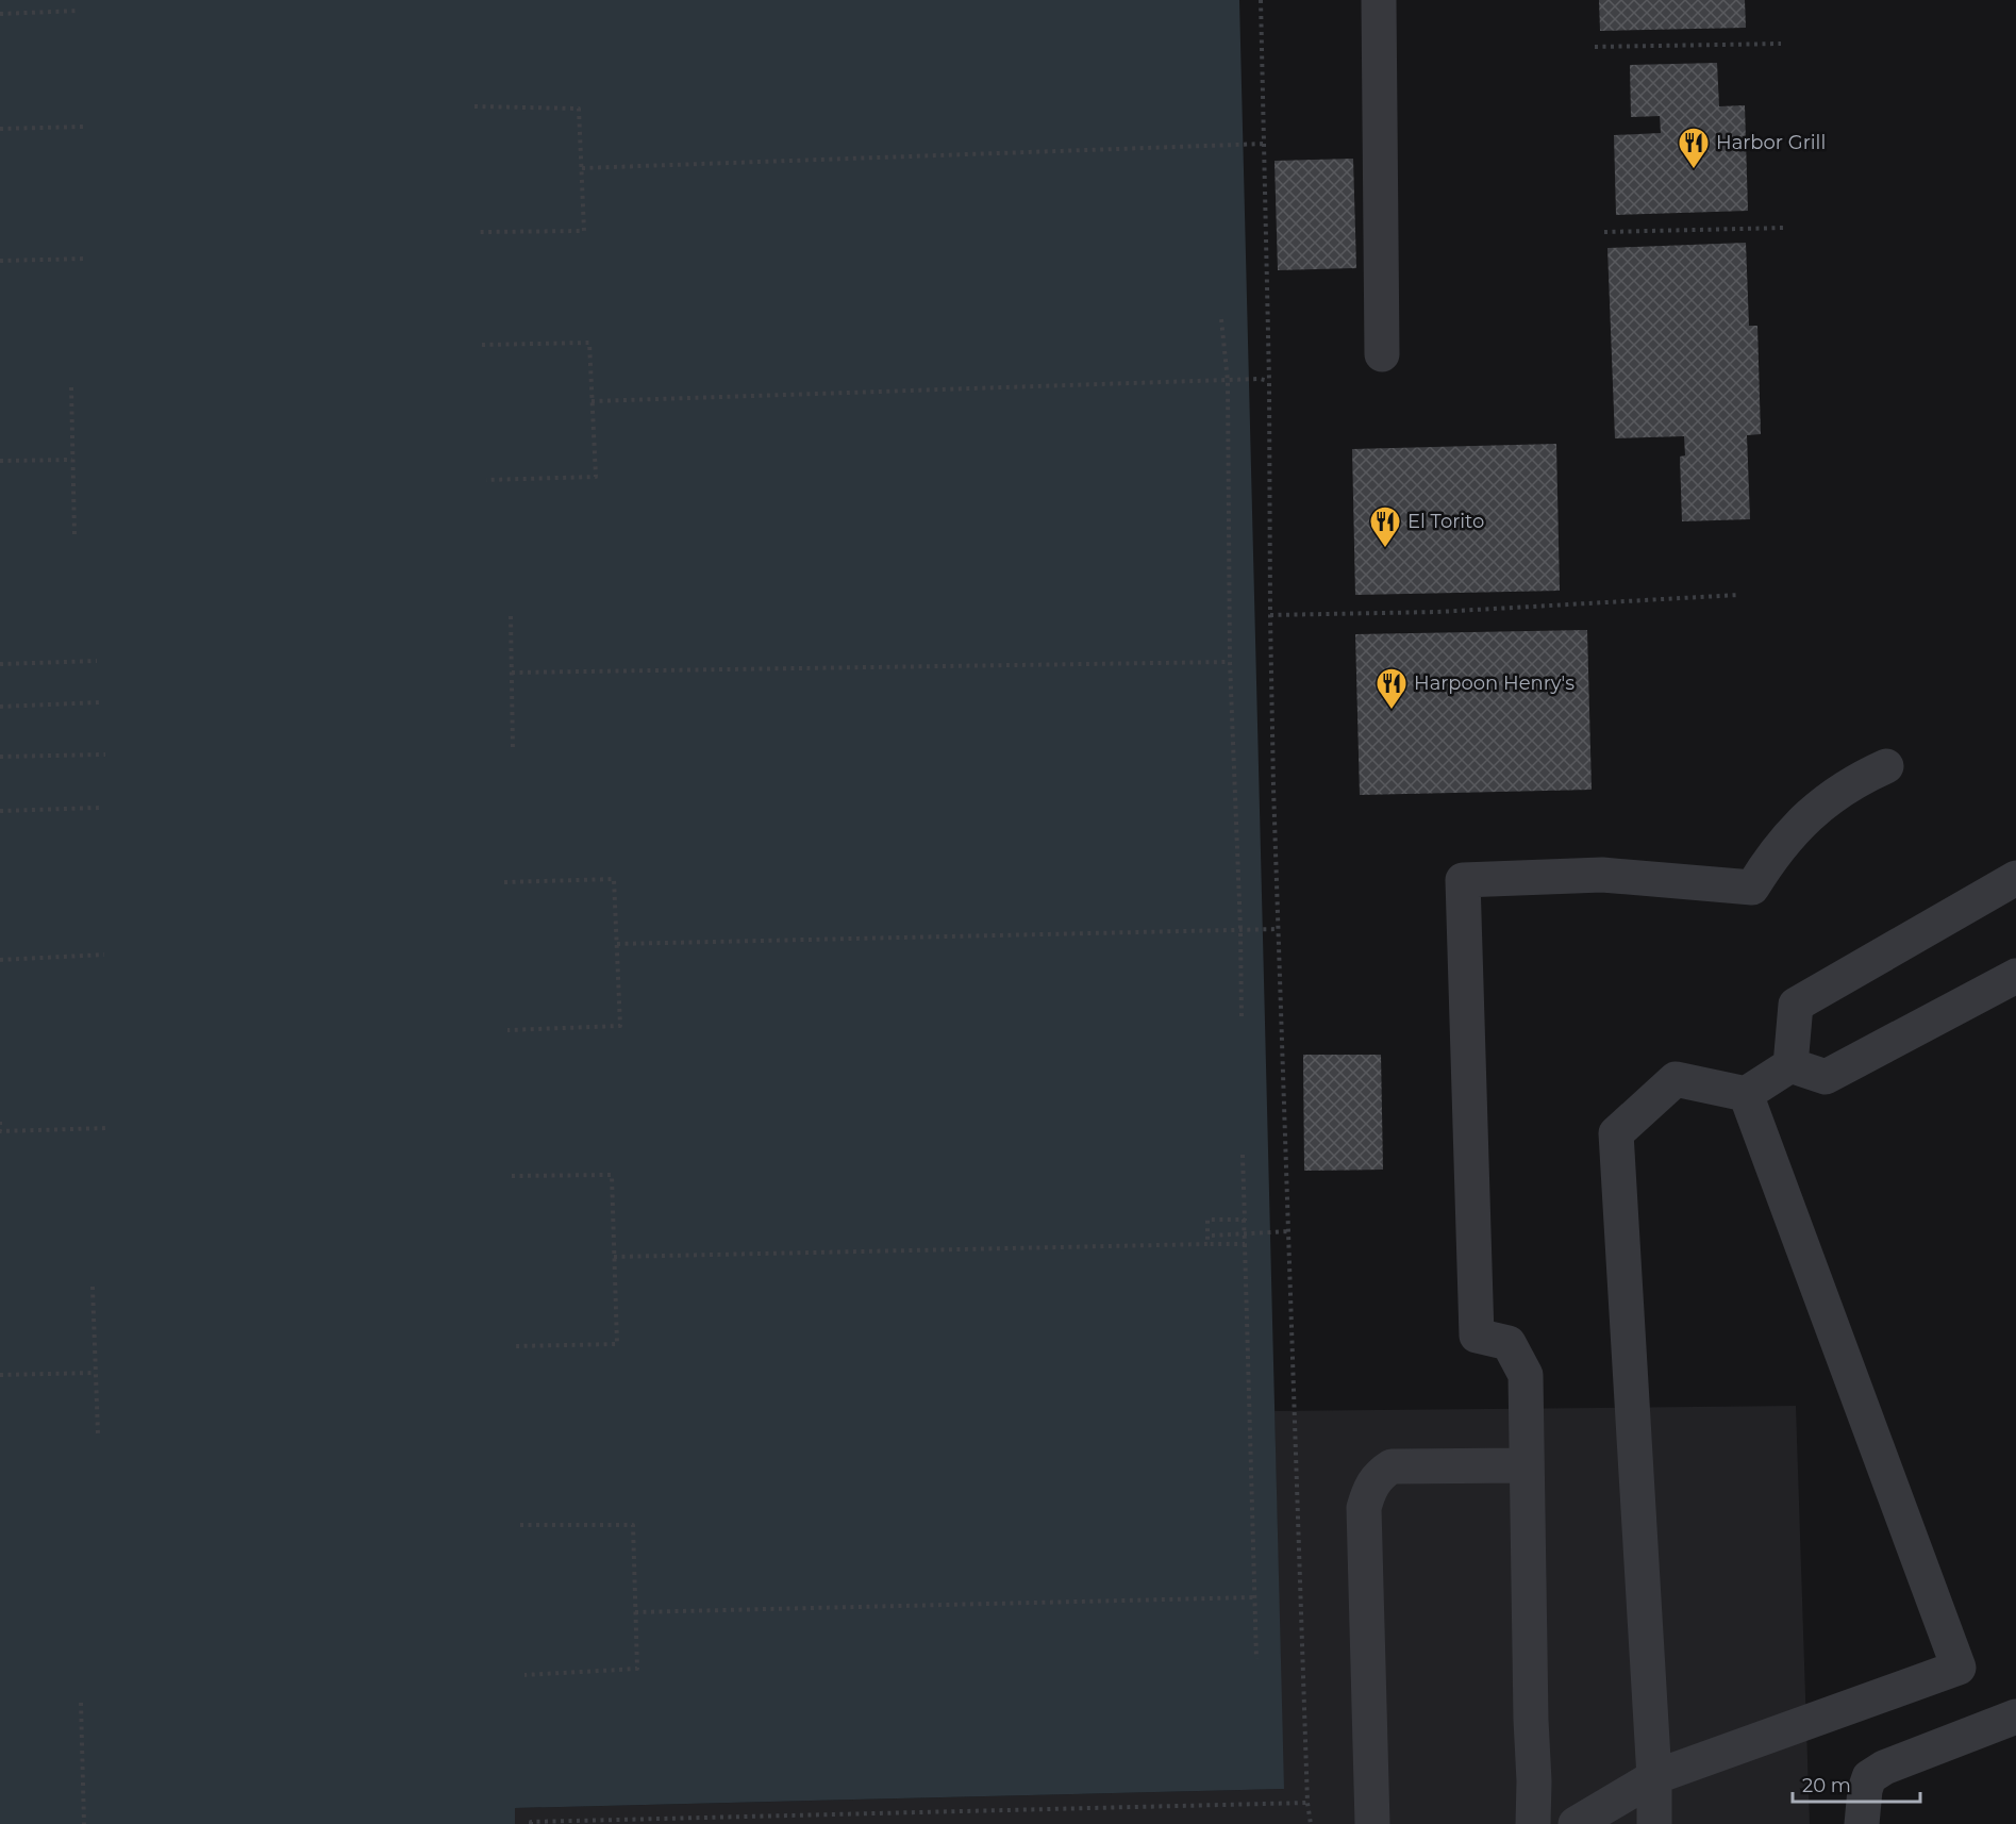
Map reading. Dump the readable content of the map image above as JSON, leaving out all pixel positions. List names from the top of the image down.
{
  "places": {
    "restaurant": ["Harbor Grill", "El Torito", "Harpoon Henry's"]
  },
  "scale_bar": "20 m"
}
